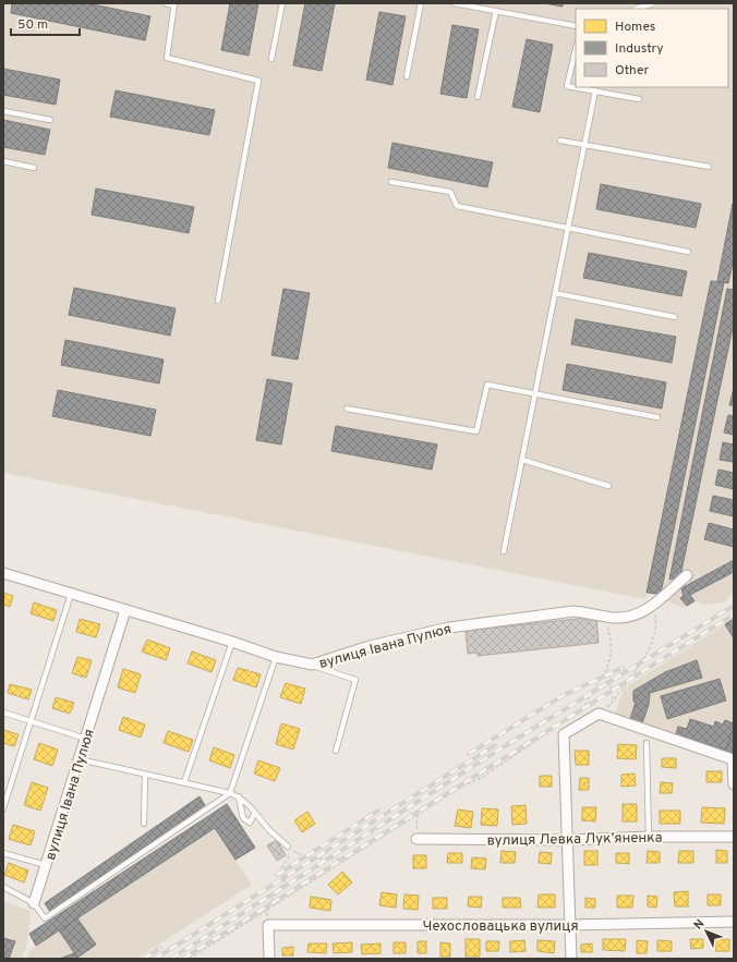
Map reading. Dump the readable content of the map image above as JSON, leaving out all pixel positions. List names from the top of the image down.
{
  "streets": {
    "street": ["вулиця Івана Пулюя", "вулиця Левка Лукʼяненка", "Чехословацька вулиця"]
  },
  "legend": ["Homes", "Industry", "Other"],
  "scale_bar": "50 m",
  "north": "top left"
}
